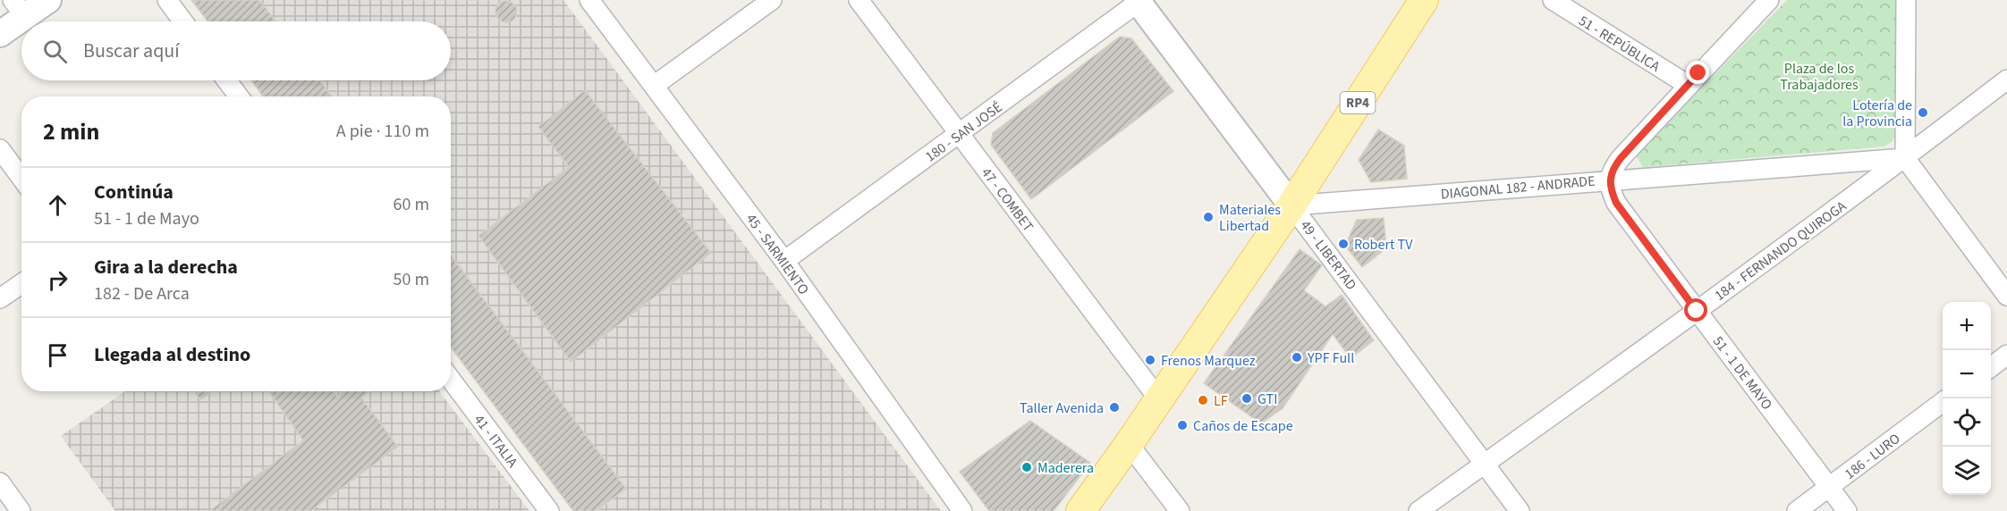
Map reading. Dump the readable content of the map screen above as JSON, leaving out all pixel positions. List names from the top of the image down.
{
  "streets": {
    "main road": ["RP4"],
    "street": [
      "51 - REPÚBLICA",
      "180 - SAN JOSÉ",
      "DIAGONAL 182 - ANDRADE",
      "47 - COMBET",
      "184 - FERNANDO QUIROGA",
      "45 - SARMIENTO",
      "49 - LIBERTAD",
      "51 - 1 DE MAYO",
      "41 - ITALIA",
      "186 - LURO"
    ]
  },
  "crossings": [
    ["RP4", "DIAGONAL 182 - ANDRADE"],
    ["RP4", "47 - COMBET"],
    ["RP4", "49 - LIBERTAD"],
    ["180 - SAN JOSÉ", "47 - COMBET"],
    ["180 - SAN JOSÉ", "45 - SARMIENTO"],
    ["180 - SAN JOSÉ", "49 - LIBERTAD"],
    ["DIAGONAL 182 - ANDRADE", "184 - FERNANDO QUIROGA"],
    ["DIAGONAL 182 - ANDRADE", "49 - LIBERTAD"],
    ["DIAGONAL 182 - ANDRADE", "51 - 1 DE MAYO"],
    ["184 - FERNANDO QUIROGA", "49 - LIBERTAD"],
    ["184 - FERNANDO QUIROGA", "51 - 1 DE MAYO"],
    ["51 - 1 DE MAYO", "186 - LURO"]
  ],
  "parks": ["Plaza de los Trabajadores"],
  "places": [
    "Lotería de la Provincia",
    "Materiales Libertad",
    "Robert TV",
    "YPF Full",
    "Frenos Marquez",
    "GTI",
    "LF",
    "Taller Avenida",
    "Caños de Escape",
    "Maderera"
  ],
  "page": {
    "search": "Buscar aquí",
    "heading": ["2 min", "A pie · 110 m"],
    "list": [
      ["Continúa", "51 - 1 de Mayo", "60 m"],
      ["Gira a la derecha", "182 - De Arca", "50 m"],
      "Llegada al destino"
    ],
    "map_buttons": ["+", "−"]
  }
}
